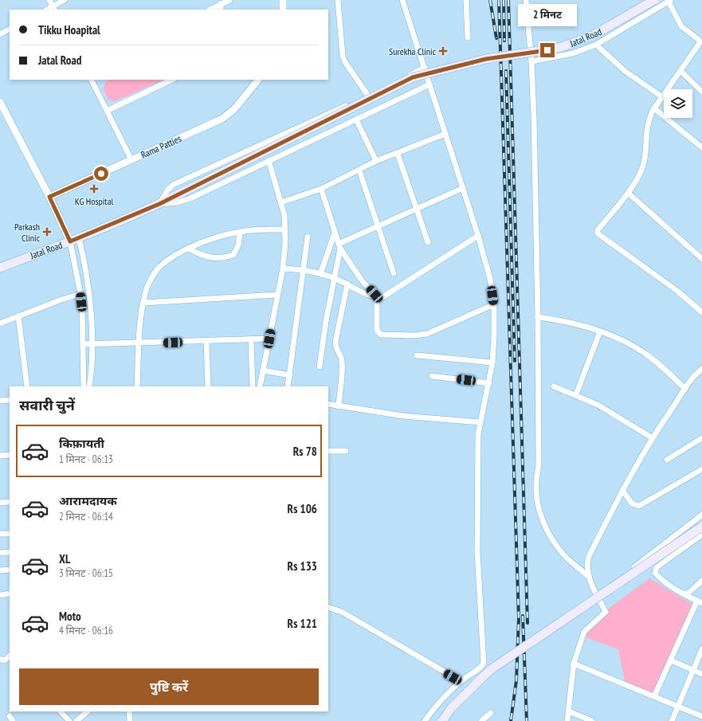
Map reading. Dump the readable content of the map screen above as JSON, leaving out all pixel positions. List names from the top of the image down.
{
  "streets": {
    "main road": ["Jatal Road"],
    "street": ["Rama Patties"]
  },
  "places": {
    "health": ["Surekha Clinic", "KG Hospital", "Parkash Clinic"]
  },
  "page": {
    "bubble": "2 मिनट",
    "banner": ["Tikku Hoapital", "Jatal Road"],
    "heading": "सवारी चुनें",
    "list": [
      {
        "name": "किफ़ायती",
        "note": "1 मिनट · 06:13",
        "value": "Rs 78"
      },
      {
        "name": "आरामदायक",
        "note": "2 मिनट · 06:14",
        "value": "Rs 106"
      },
      {
        "name": "XL",
        "note": "3 मिनट · 06:15",
        "value": "Rs 133"
      },
      {
        "name": "Moto",
        "note": "4 मिनट · 06:16",
        "value": "Rs 121"
      }
    ],
    "buttons": "पुष्टि करें"
  }
}
